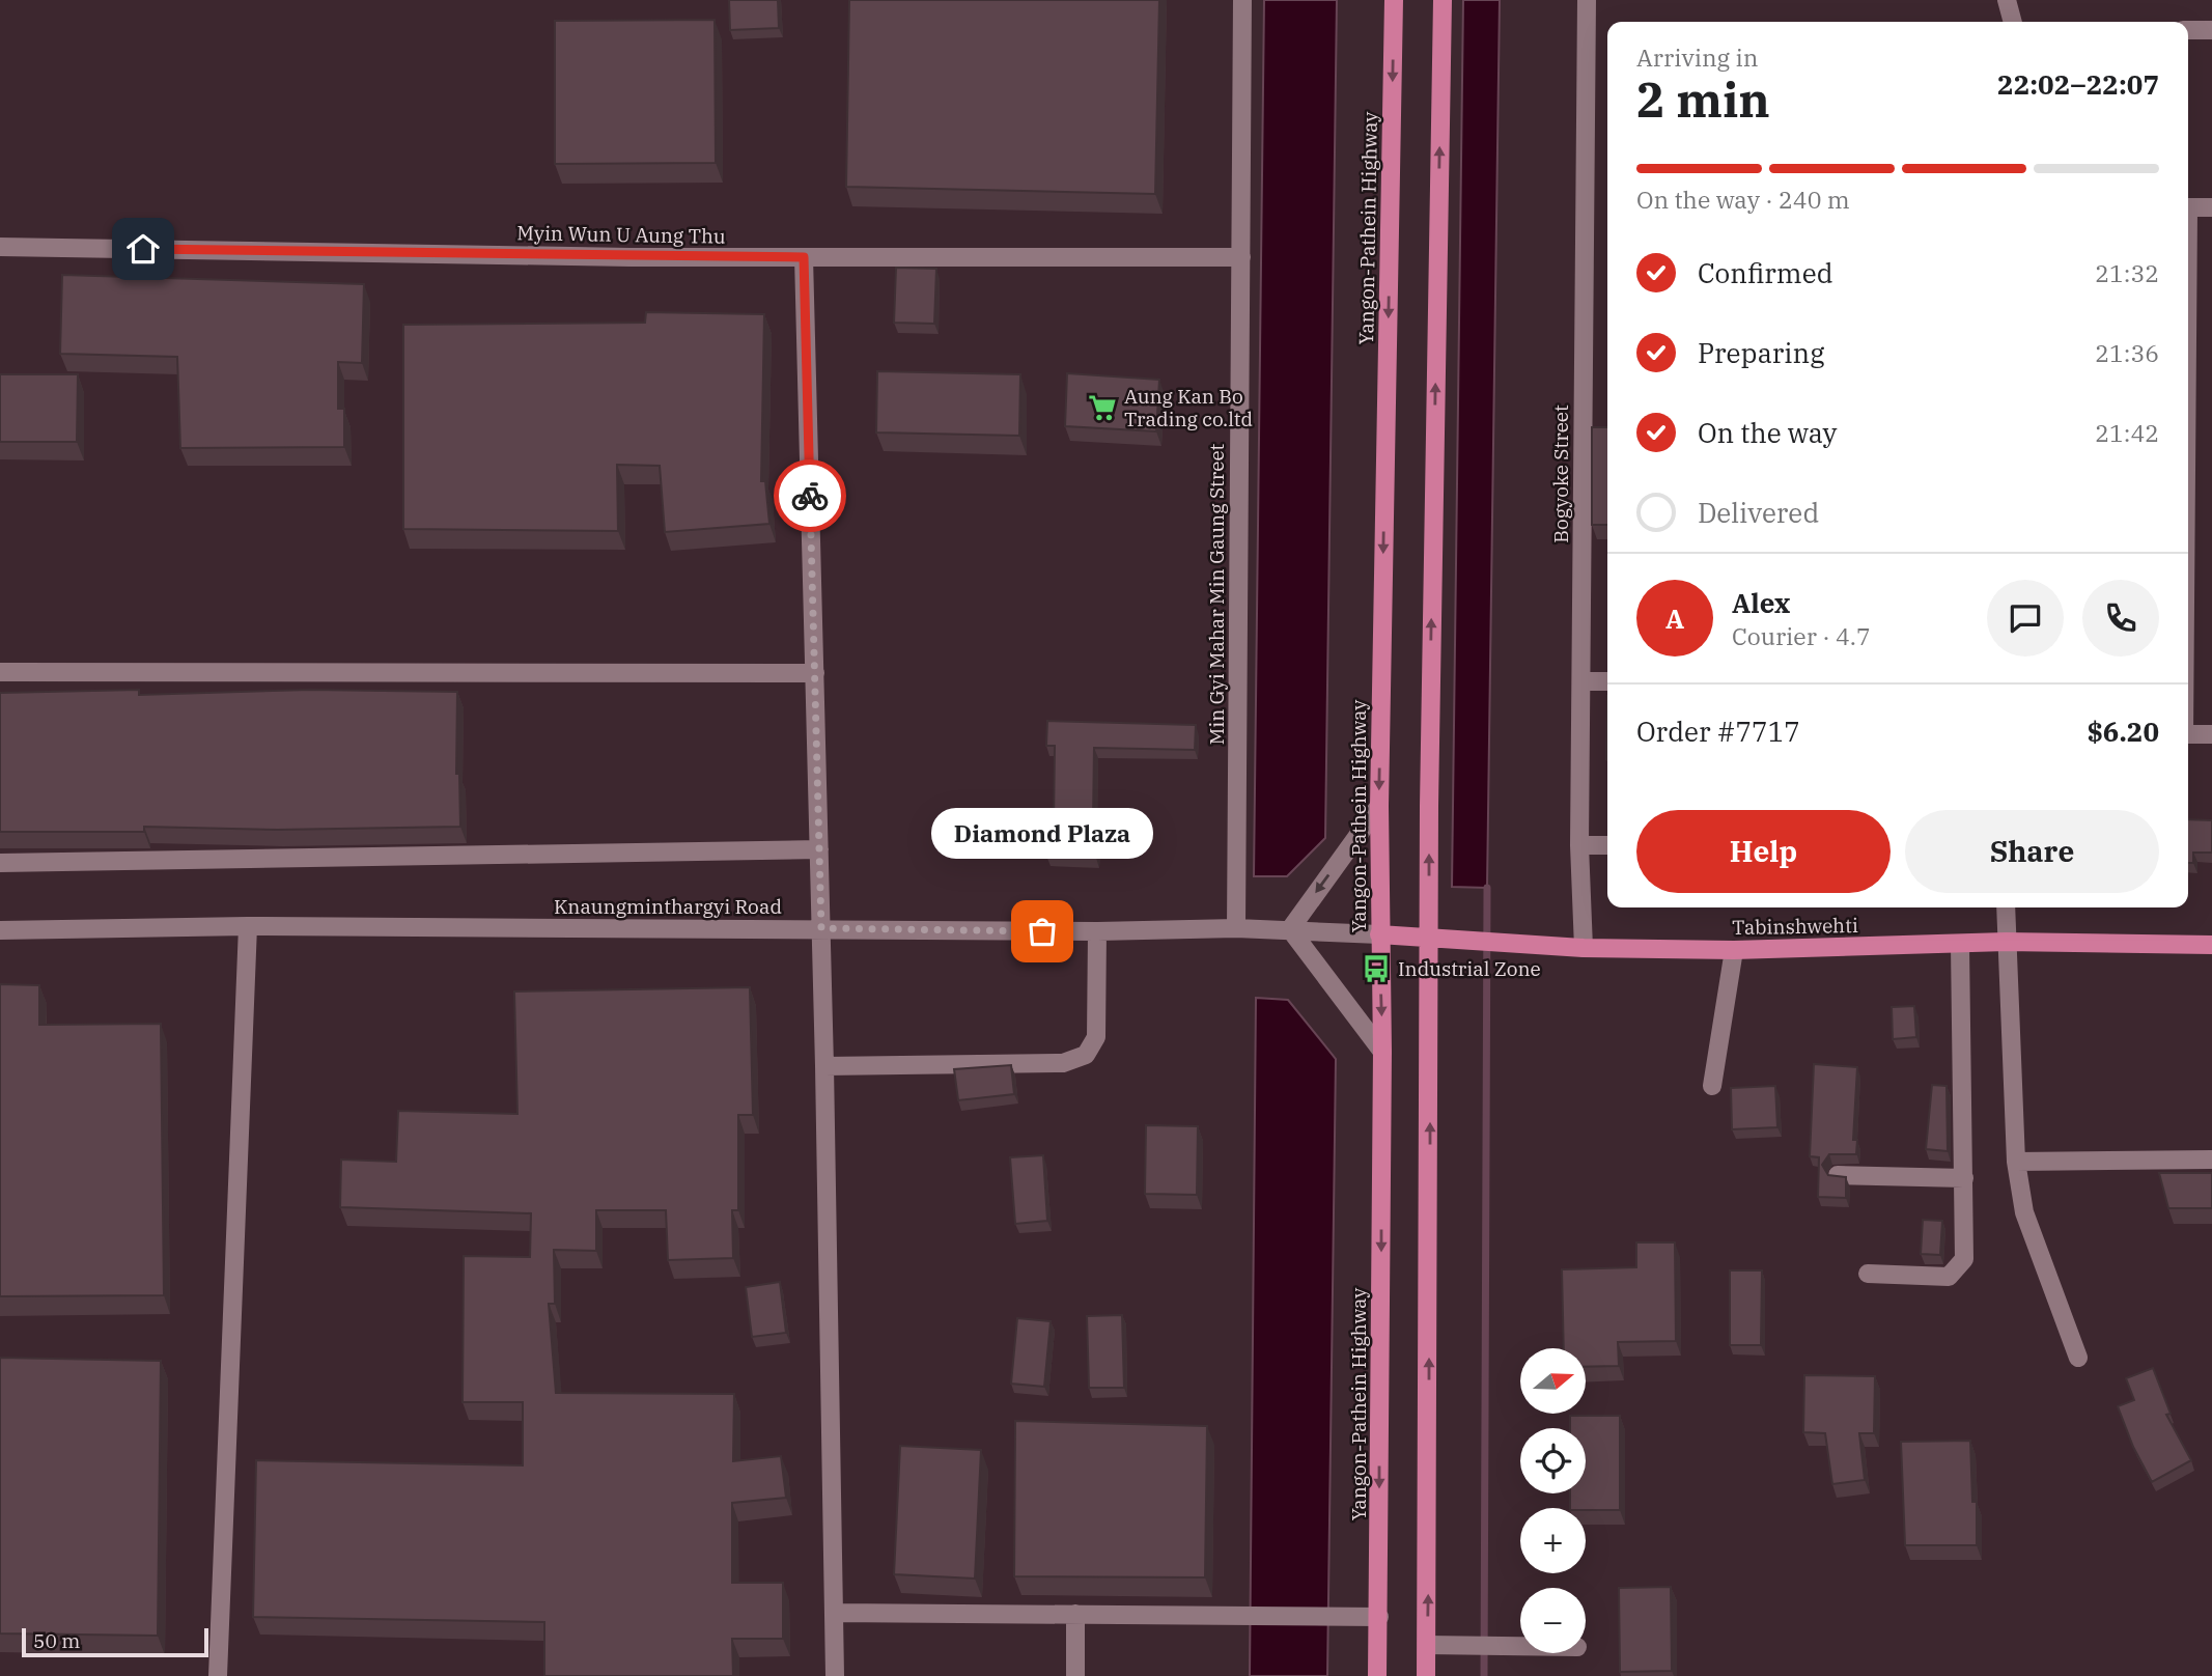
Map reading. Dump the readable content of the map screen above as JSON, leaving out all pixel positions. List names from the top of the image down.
{
  "streets": {
    "main road": ["Yangon-Pathein Highway", "Tabinshwehti"],
    "street": [
      "Myin Wun U Aung Thu",
      "Bogyoke Street",
      "Min Gyi Mahar Min Gaung Street",
      "Knaungminthargyi Road"
    ]
  },
  "crossings": [
    ["Yangon-Pathein Highway", "Knaungminthargyi Road"],
    ["Yangon-Pathein Highway", "Tabinshwehti"],
    ["Myin Wun U Aung Thu", "Min Gyi Mahar Min Gaung Street"],
    ["Bogyoke Street", "Tabinshwehti"],
    ["Min Gyi Mahar Min Gaung Street", "Knaungminthargyi Road"],
    ["Knaungminthargyi Road", "Tabinshwehti"]
  ],
  "places": {
    "supermarket": ["Aung Kan Bo Trading co.ltd"],
    "other": ["Diamond Plaza"],
    "bus stop": ["Industrial Zone"]
  },
  "scale_bar": "50 m",
  "north": "right",
  "page": {
    "heading": ["2 min", "Arriving in", "22:02–22:07"],
    "panel": [
      "Alex",
      "Courier · 4.7",
      "Order #7717",
      "$6.20"
    ],
    "bar": "On the way · 240 m",
    "list": [
      ["Confirmed", "21:32"],
      ["Preparing", "21:36"],
      ["On the way", "21:42"],
      "Delivered"
    ],
    "round": "A",
    "buttons": ["Help", "Share"],
    "bubble": "Diamond Plaza",
    "map_buttons": ["+", "−"],
    "scale": "50 m"
  }
}
